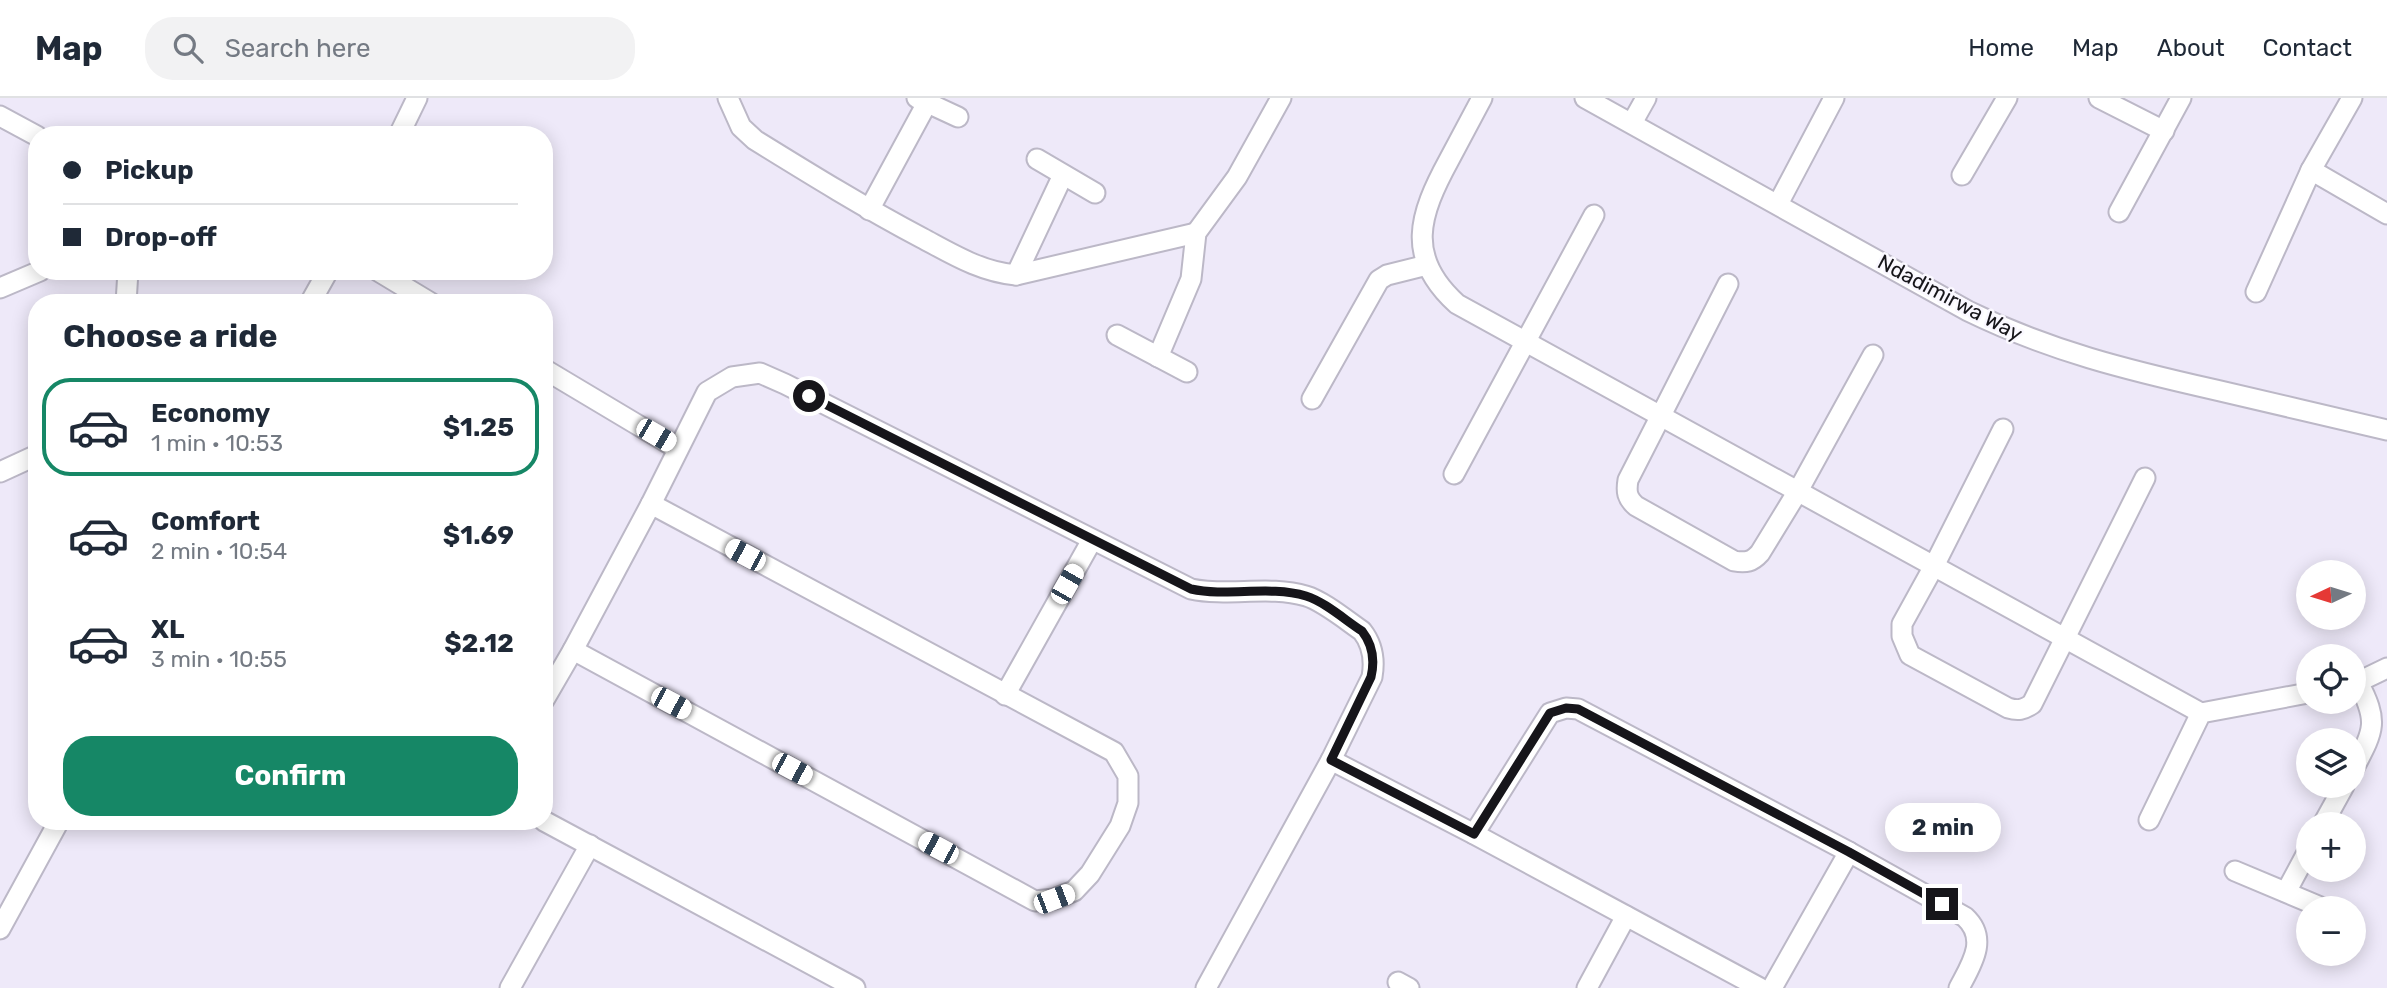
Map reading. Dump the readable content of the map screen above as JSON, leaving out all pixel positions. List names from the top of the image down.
{
  "streets": {
    "street": ["Ndadimirwa Way"]
  },
  "north": "left",
  "page": {
    "header": "Map",
    "search": "Search here",
    "nav": [
      "Home",
      "Map",
      "About",
      "Contact"
    ],
    "banner": ["Pickup", "Drop-off"],
    "heading": "Choose a ride",
    "list": [
      {
        "name": "Economy",
        "note": "1 min · 10:53",
        "value": "$1.25"
      },
      {
        "name": "Comfort",
        "note": "2 min · 10:54",
        "value": "$1.69"
      },
      {
        "name": "XL",
        "note": "3 min · 10:55",
        "value": "$2.12"
      }
    ],
    "map_buttons": ["+", "−"],
    "buttons": "Confirm",
    "bubble": "2 min"
  }
}
